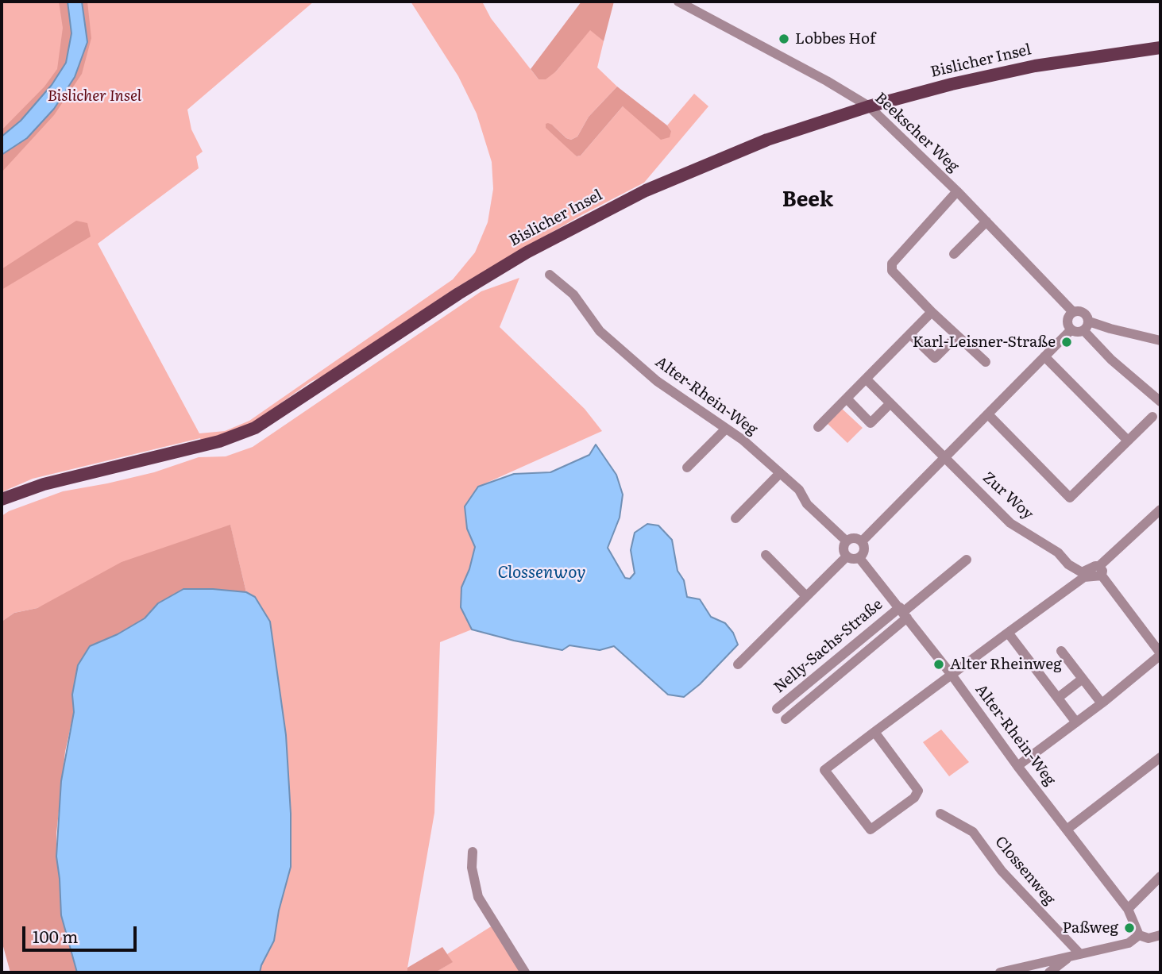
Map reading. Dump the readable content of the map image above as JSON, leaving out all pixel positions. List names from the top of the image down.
{
  "streets": {
    "main road": ["Bislicher Insel"],
    "street": [
      "Beekscher Weg",
      "Alter-Rhein-Weg",
      "Zur Woy",
      "Nelly-Sachs-Straße",
      "Clossenweg"
    ]
  },
  "crossings": [
    ["Bislicher Insel", "Beekscher Weg"],
    ["Alter-Rhein-Weg", "Nelly-Sachs-Straße"]
  ],
  "districts": ["Beek"],
  "water": ["Clossenwoy"],
  "parks": ["Bislicher Insel"],
  "places": [
    "Lobbes Hof",
    "Karl-Leisner-Straße",
    "Alter Rheinweg",
    "Paßweg"
  ],
  "scale_bar": "100 m"
}
